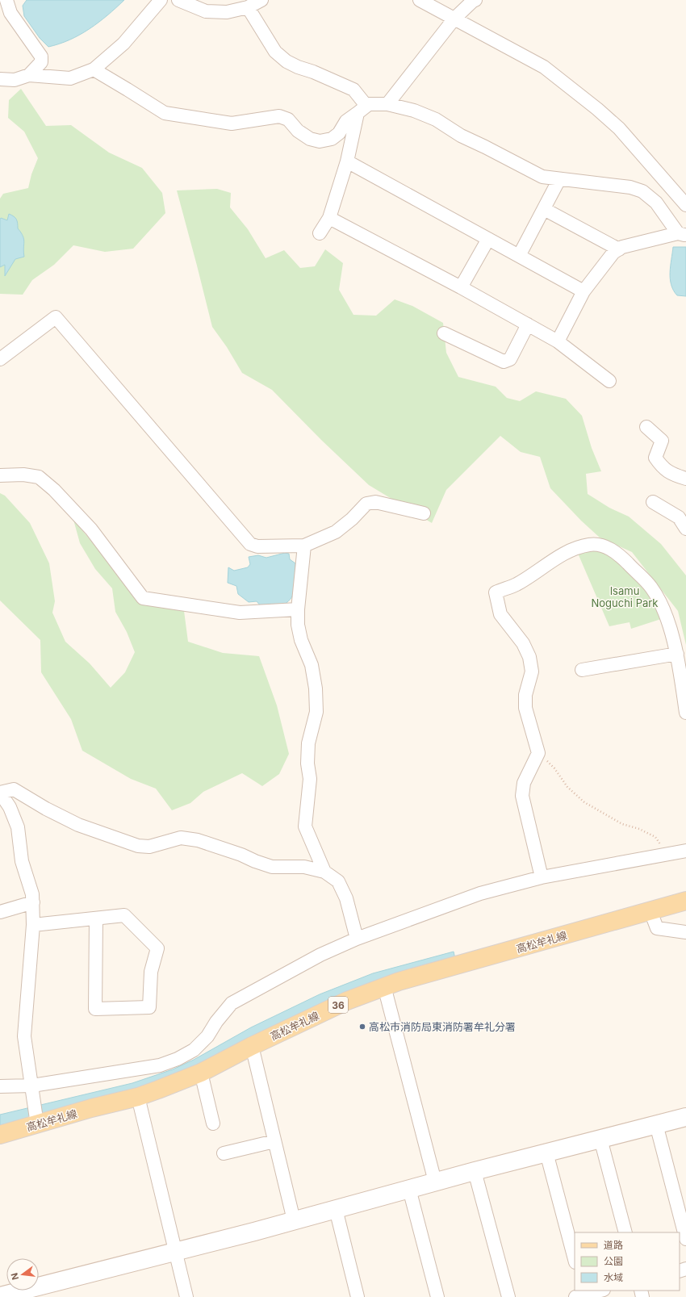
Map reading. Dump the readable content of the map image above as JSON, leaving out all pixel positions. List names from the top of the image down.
{
  "streets": {
    "main road": ["高松牟礼線", "36"]
  },
  "parks": ["Isamu Noguchi Park"],
  "places": ["高松市消防局東消防署牟礼分署"],
  "legend": ["道路", "公園", "水域"],
  "north": "left"
}
